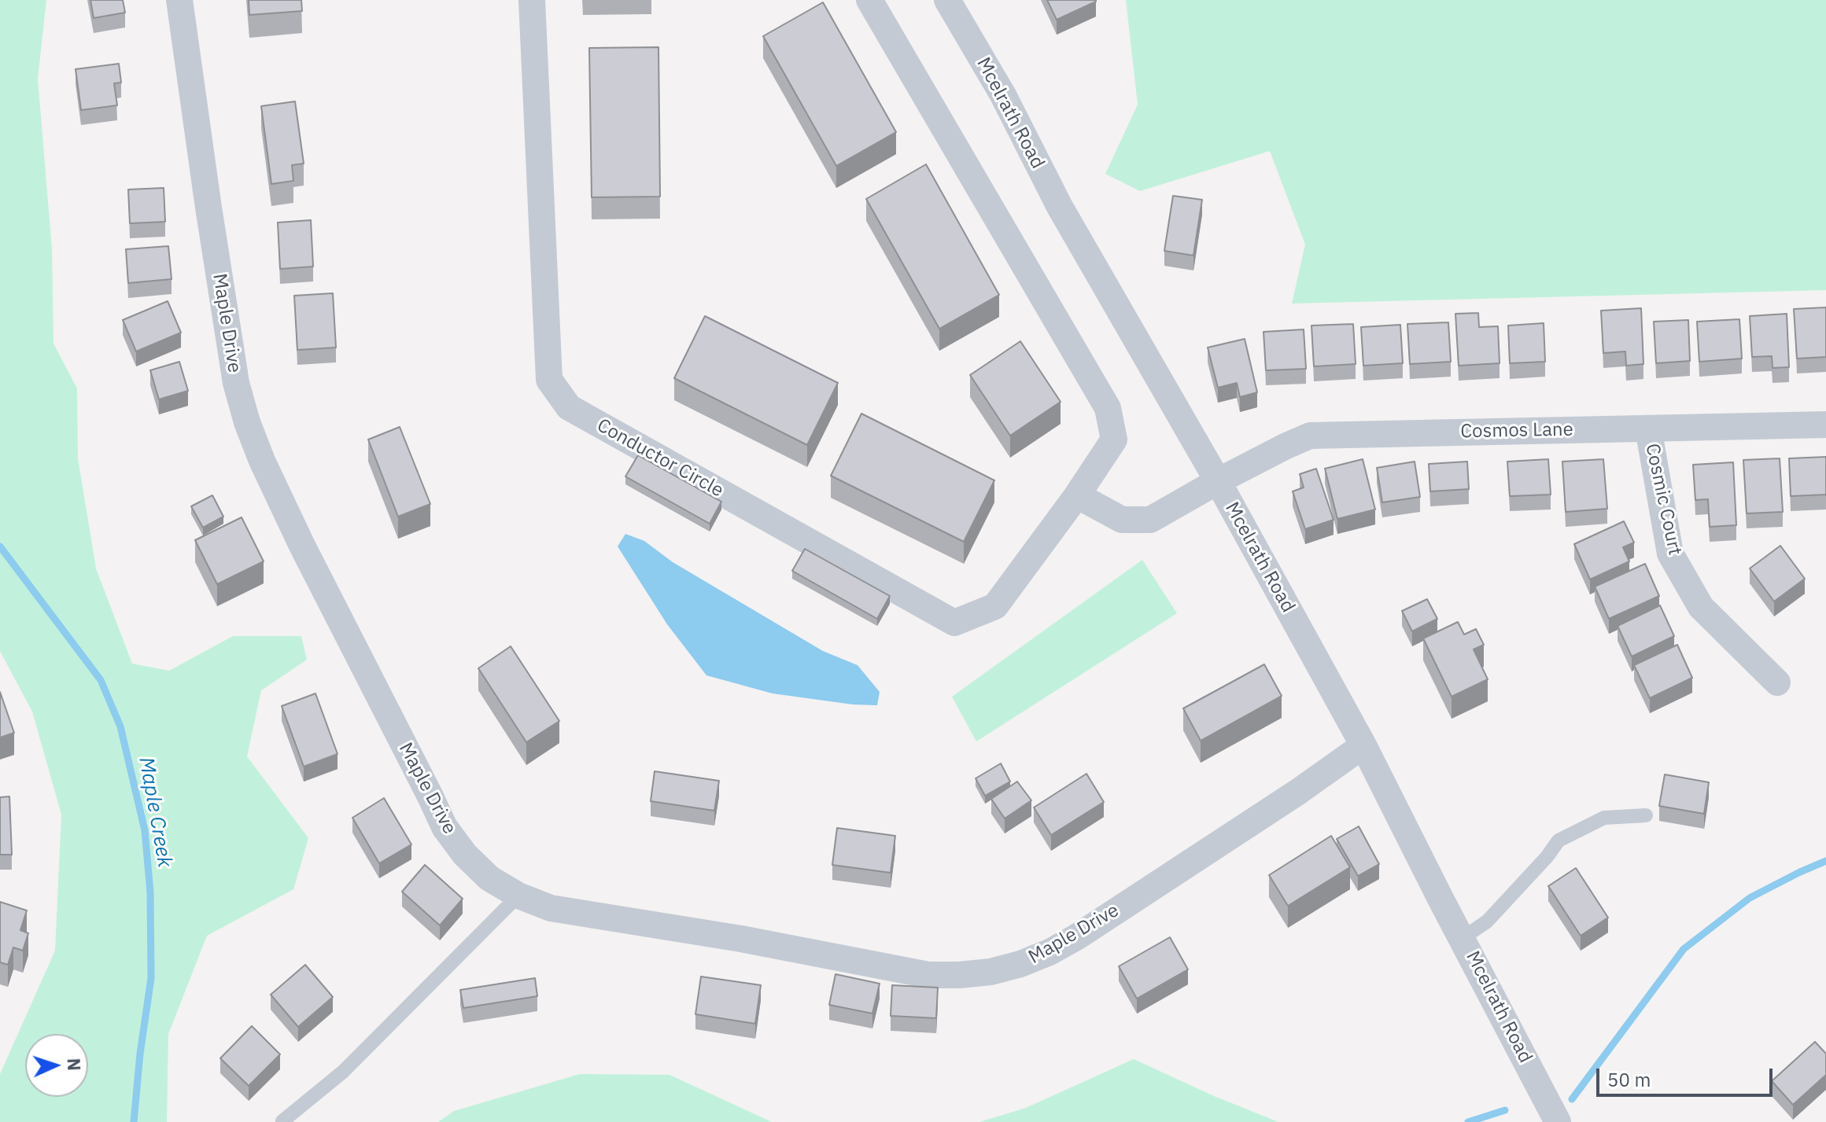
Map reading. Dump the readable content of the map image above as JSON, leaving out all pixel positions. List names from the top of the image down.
{
  "streets": {
    "street": [
      "Mcelrath Road",
      "Maple Drive",
      "Cosmos Lane",
      "Conductor Circle",
      "Cosmic Court"
    ]
  },
  "crossings": [
    ["Mcelrath Road", "Maple Drive"],
    ["Mcelrath Road", "Cosmos Lane"],
    ["Cosmos Lane", "Cosmic Court"]
  ],
  "water": ["Maple Creek"],
  "scale_bar": "50 m",
  "north": "right"
}
